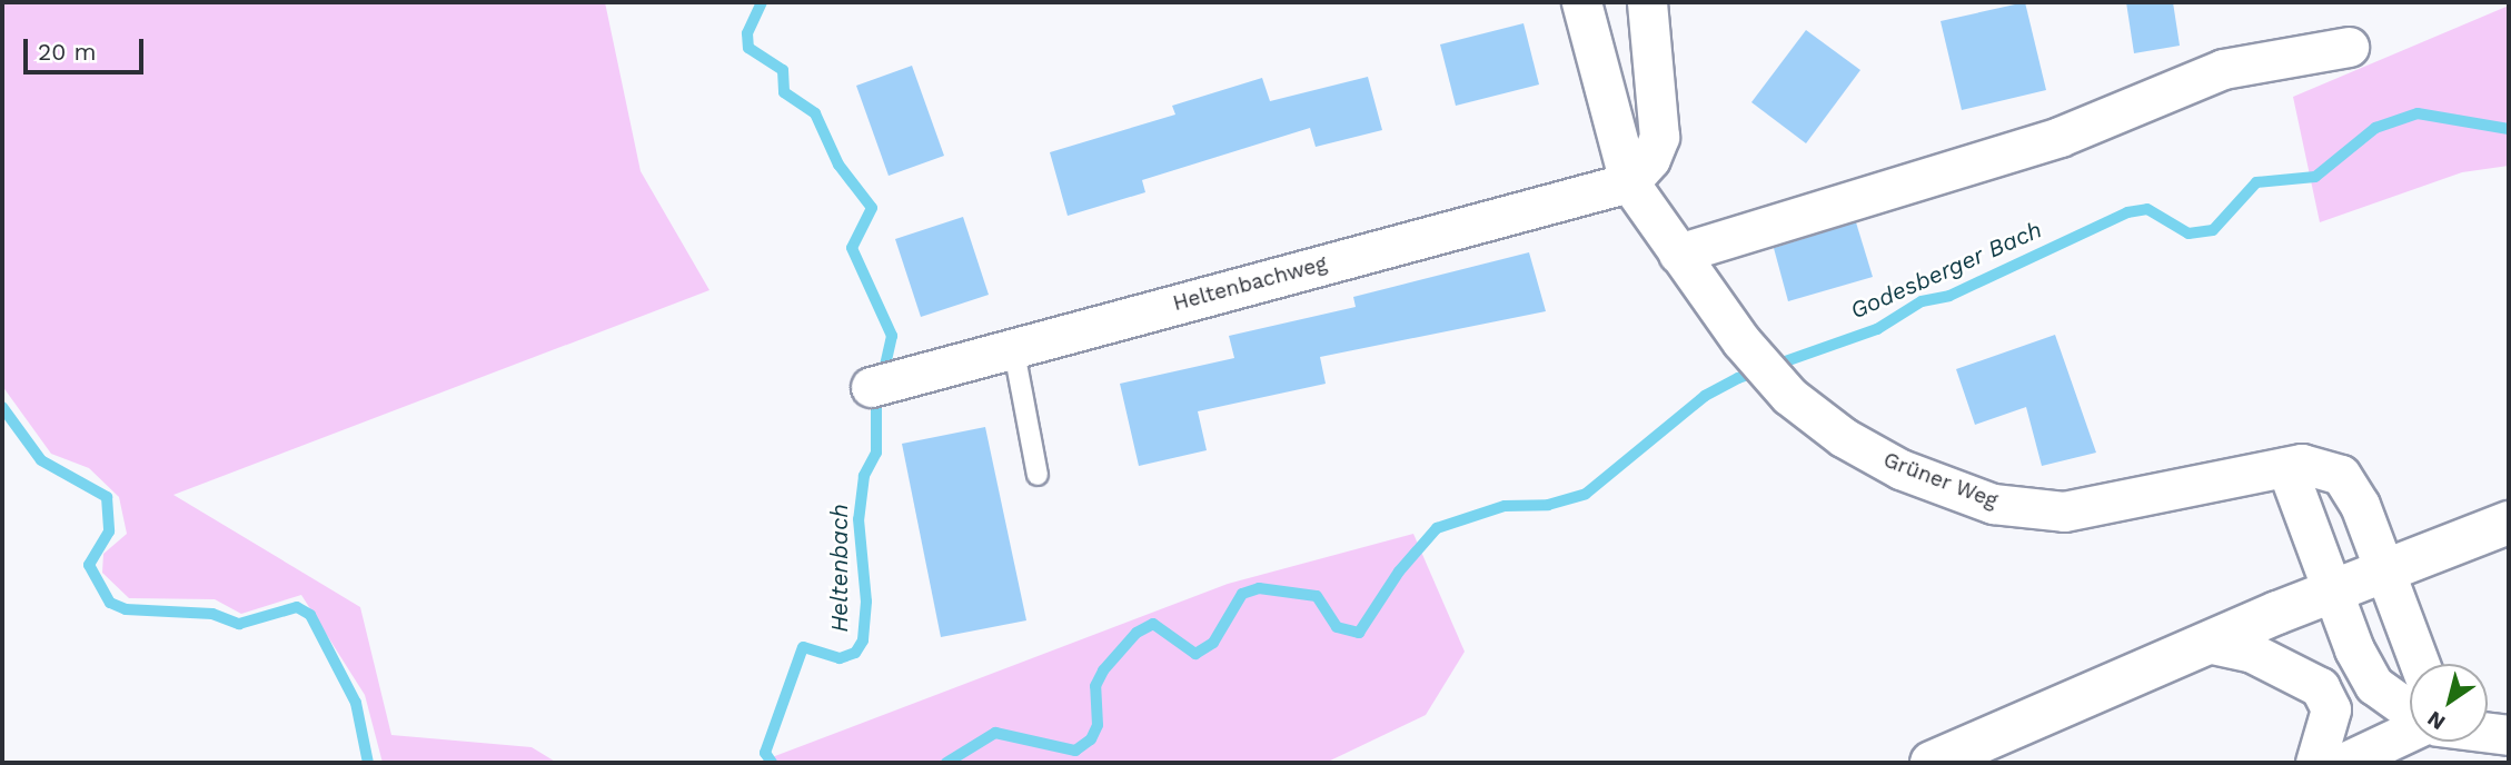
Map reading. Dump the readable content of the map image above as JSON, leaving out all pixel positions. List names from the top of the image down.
{
  "streets": {
    "street": ["Heltenbachweg", "Grüner Weg"]
  },
  "crossings": [
    ["Heltenbachweg", "Grüner Weg"]
  ],
  "water": ["Godesberger Bach", "Heltenbach"],
  "scale_bar": "20 m",
  "north": "bottom left"
}
